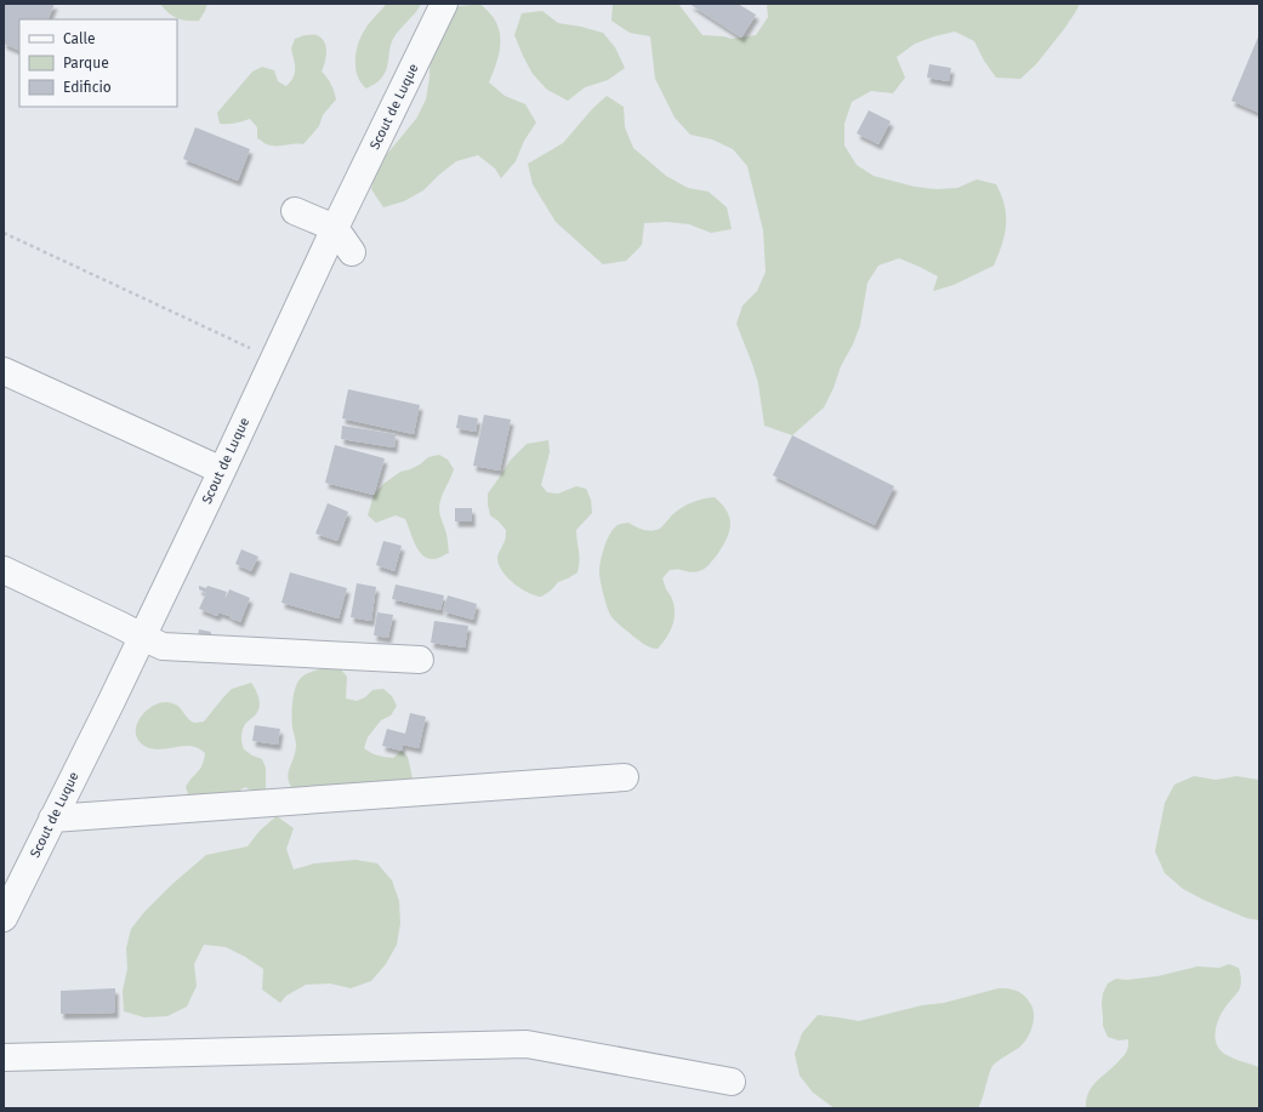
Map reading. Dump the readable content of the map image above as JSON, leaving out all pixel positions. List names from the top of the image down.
{
  "streets": {
    "street": ["Scout de Luque"]
  },
  "legend": ["Calle", "Parque", "Edificio"]
}
